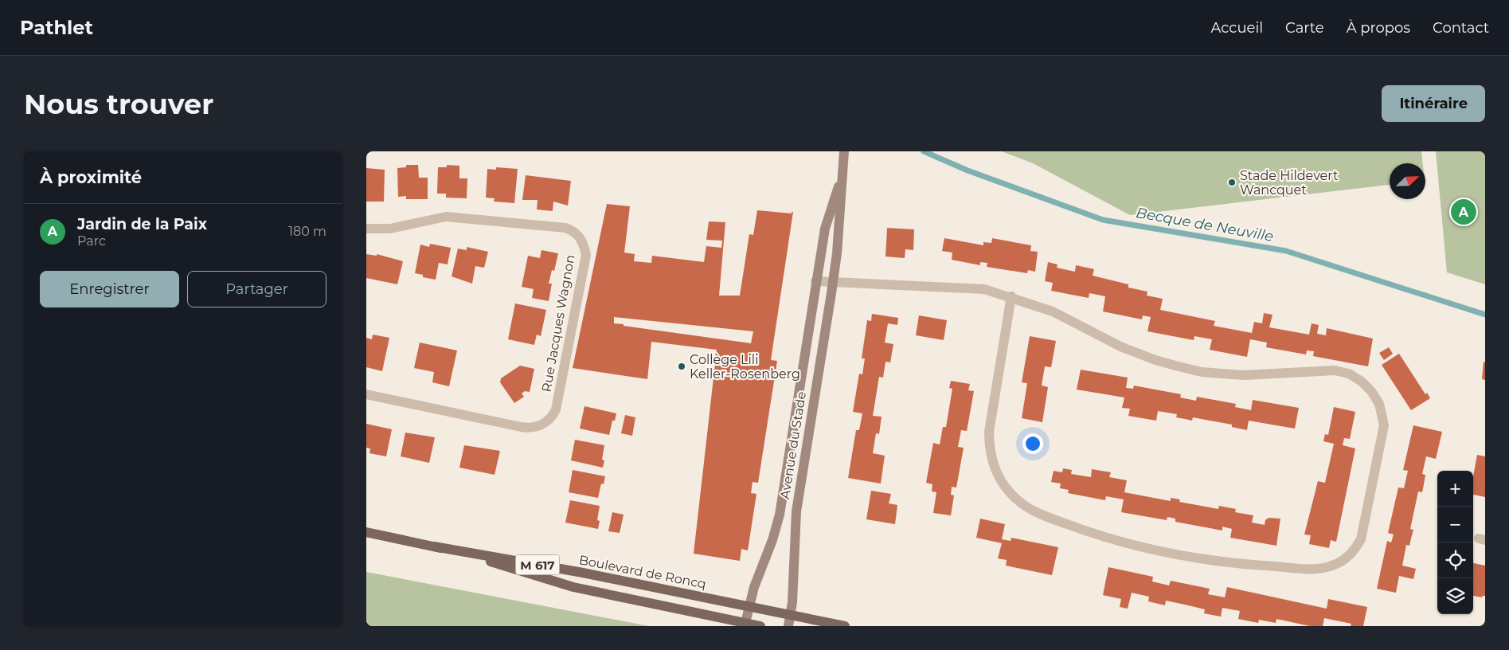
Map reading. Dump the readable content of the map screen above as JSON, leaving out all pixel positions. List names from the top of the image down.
{
  "streets": {
    "main road": ["Avenue du Stade", "M 617", "Boulevard de Roncq"],
    "street": ["Rue Jacques Wagnon"]
  },
  "crossings": [
    ["Avenue du Stade", "Boulevard de Roncq"]
  ],
  "water": ["Becque de Neuville"],
  "places": ["Stade Hildevert Wancquet", "Collège Lili Keller-Rosenberg"],
  "north": "top right",
  "page": {
    "header": "Pathlet",
    "nav": [
      "Accueil",
      "Carte",
      "À propos",
      "Contact"
    ],
    "buttons": [
      "Itinéraire",
      ["Enregistrer", "Partager"]
    ],
    "title": "Nous trouver",
    "heading": "À proximité",
    "pins": "A",
    "list": [
      {
        "mark": "A",
        "name": "Jardin de la Paix",
        "note": "Parc",
        "value": "180 m"
      }
    ],
    "map_buttons": ["+", "−"]
  }
}
